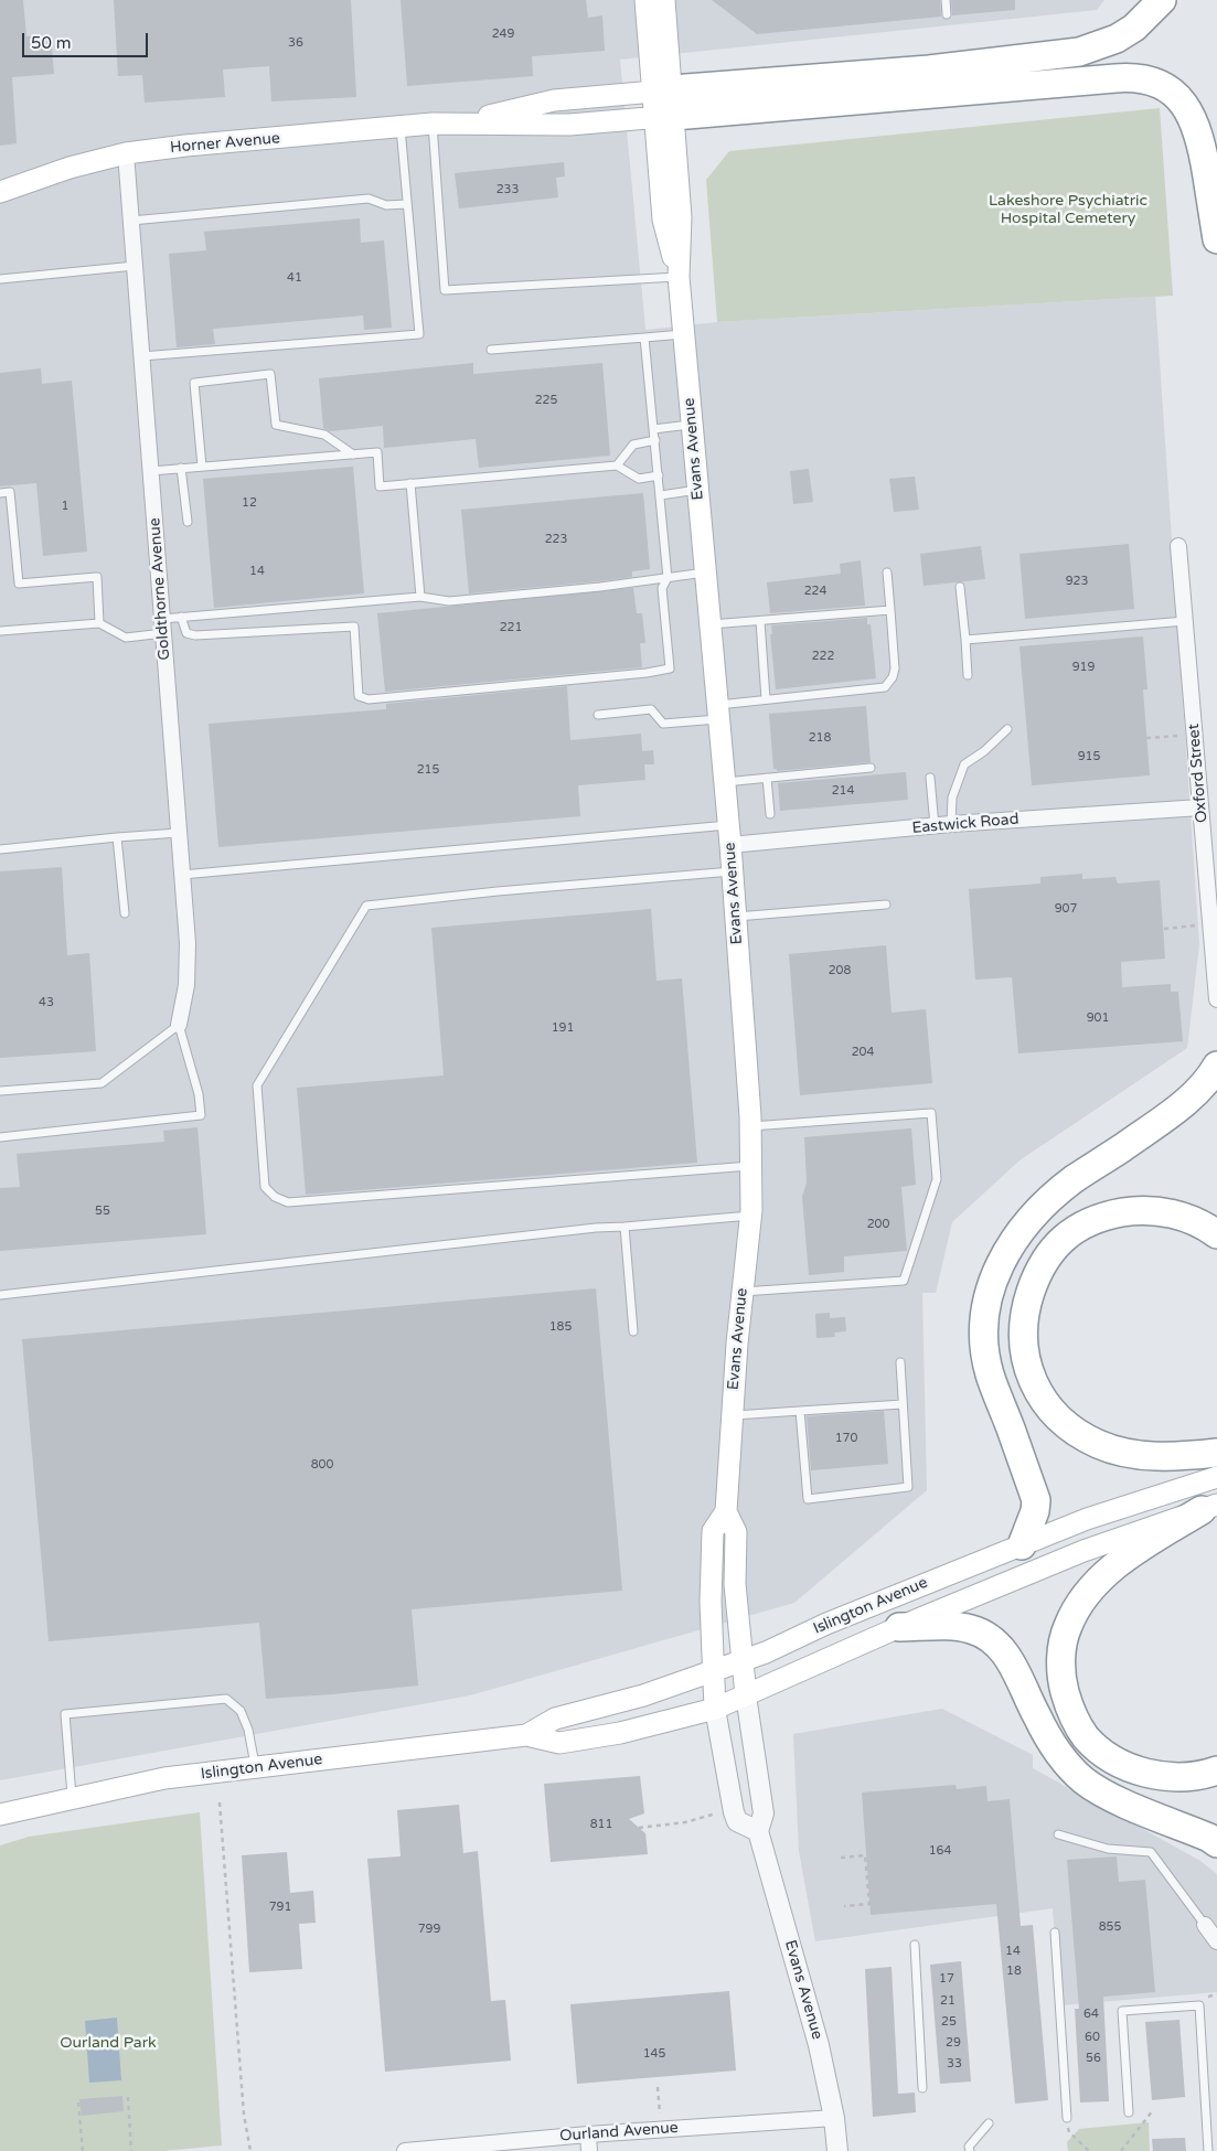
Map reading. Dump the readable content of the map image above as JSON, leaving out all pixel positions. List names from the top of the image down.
{
  "streets": {
    "main road": ["Horner Avenue", "Evans Avenue", "Islington Avenue"],
    "street": [
      "Goldthorne Avenue",
      "Oxford Street",
      "Eastwick Road",
      "Ourland Avenue"
    ]
  },
  "crossings": [
    ["Horner Avenue", "Evans Avenue"],
    ["Horner Avenue", "Goldthorne Avenue"],
    ["Evans Avenue", "Eastwick Road"],
    ["Evans Avenue", "Islington Avenue"],
    ["Evans Avenue", "Ourland Avenue"],
    ["Oxford Street", "Eastwick Road"]
  ],
  "parks": ["Lakeshore Psychiatric Hospital Cemetery", "Ourland Park"],
  "house_numbers": [
    "249",
    "36",
    "233",
    "41",
    "225",
    "12",
    "1",
    "223",
    "14",
    "923",
    "224",
    "221",
    "222",
    "919",
    "218",
    "915",
    "215",
    "214",
    "907",
    "208",
    "43",
    "901",
    "191",
    "204",
    "55",
    "200",
    "185",
    "170",
    "800",
    "811",
    "164",
    "791",
    "855",
    "799",
    "14",
    "18",
    "17",
    "21",
    "64",
    "25",
    "60",
    "29",
    "145",
    "56",
    "33"
  ],
  "scale_bar": "50 m"
}
